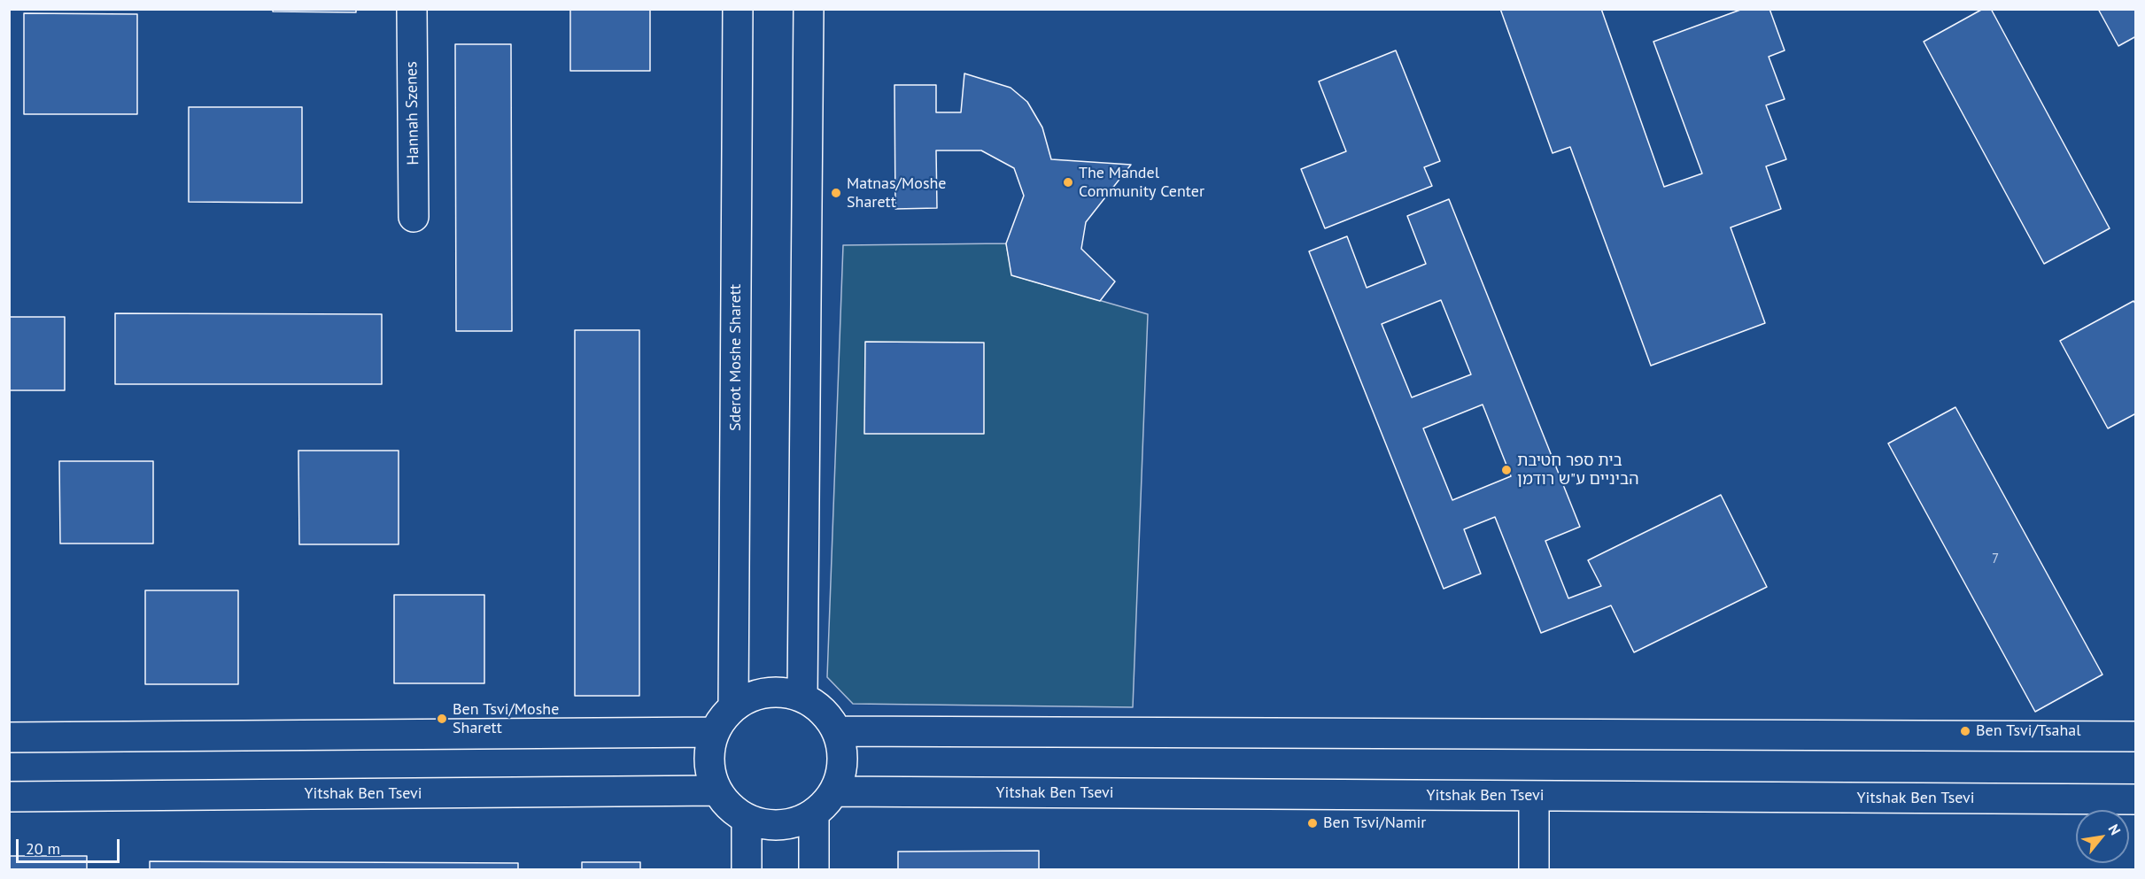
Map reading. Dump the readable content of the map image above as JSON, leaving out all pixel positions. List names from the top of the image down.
{
  "streets": {
    "street": ["Hannah Szenes", "Sderot Moshe Sharett", "Yitshak Ben Tsevi"]
  },
  "crossings": [
    ["Sderot Moshe Sharett", "Yitshak Ben Tsevi"]
  ],
  "places": [
    "The Mandel Community Center",
    "Matnas/Moshe Sharett",
    "בית ספר חטיבת הביניים ע\"ש רודמן",
    "Ben Tsvi/Moshe Sharett",
    "Ben Tsvi/Tsahal",
    "Ben Tsvi/Namir"
  ],
  "house_numbers": ["7"],
  "scale_bar": "20 m",
  "north": "top right"
}
